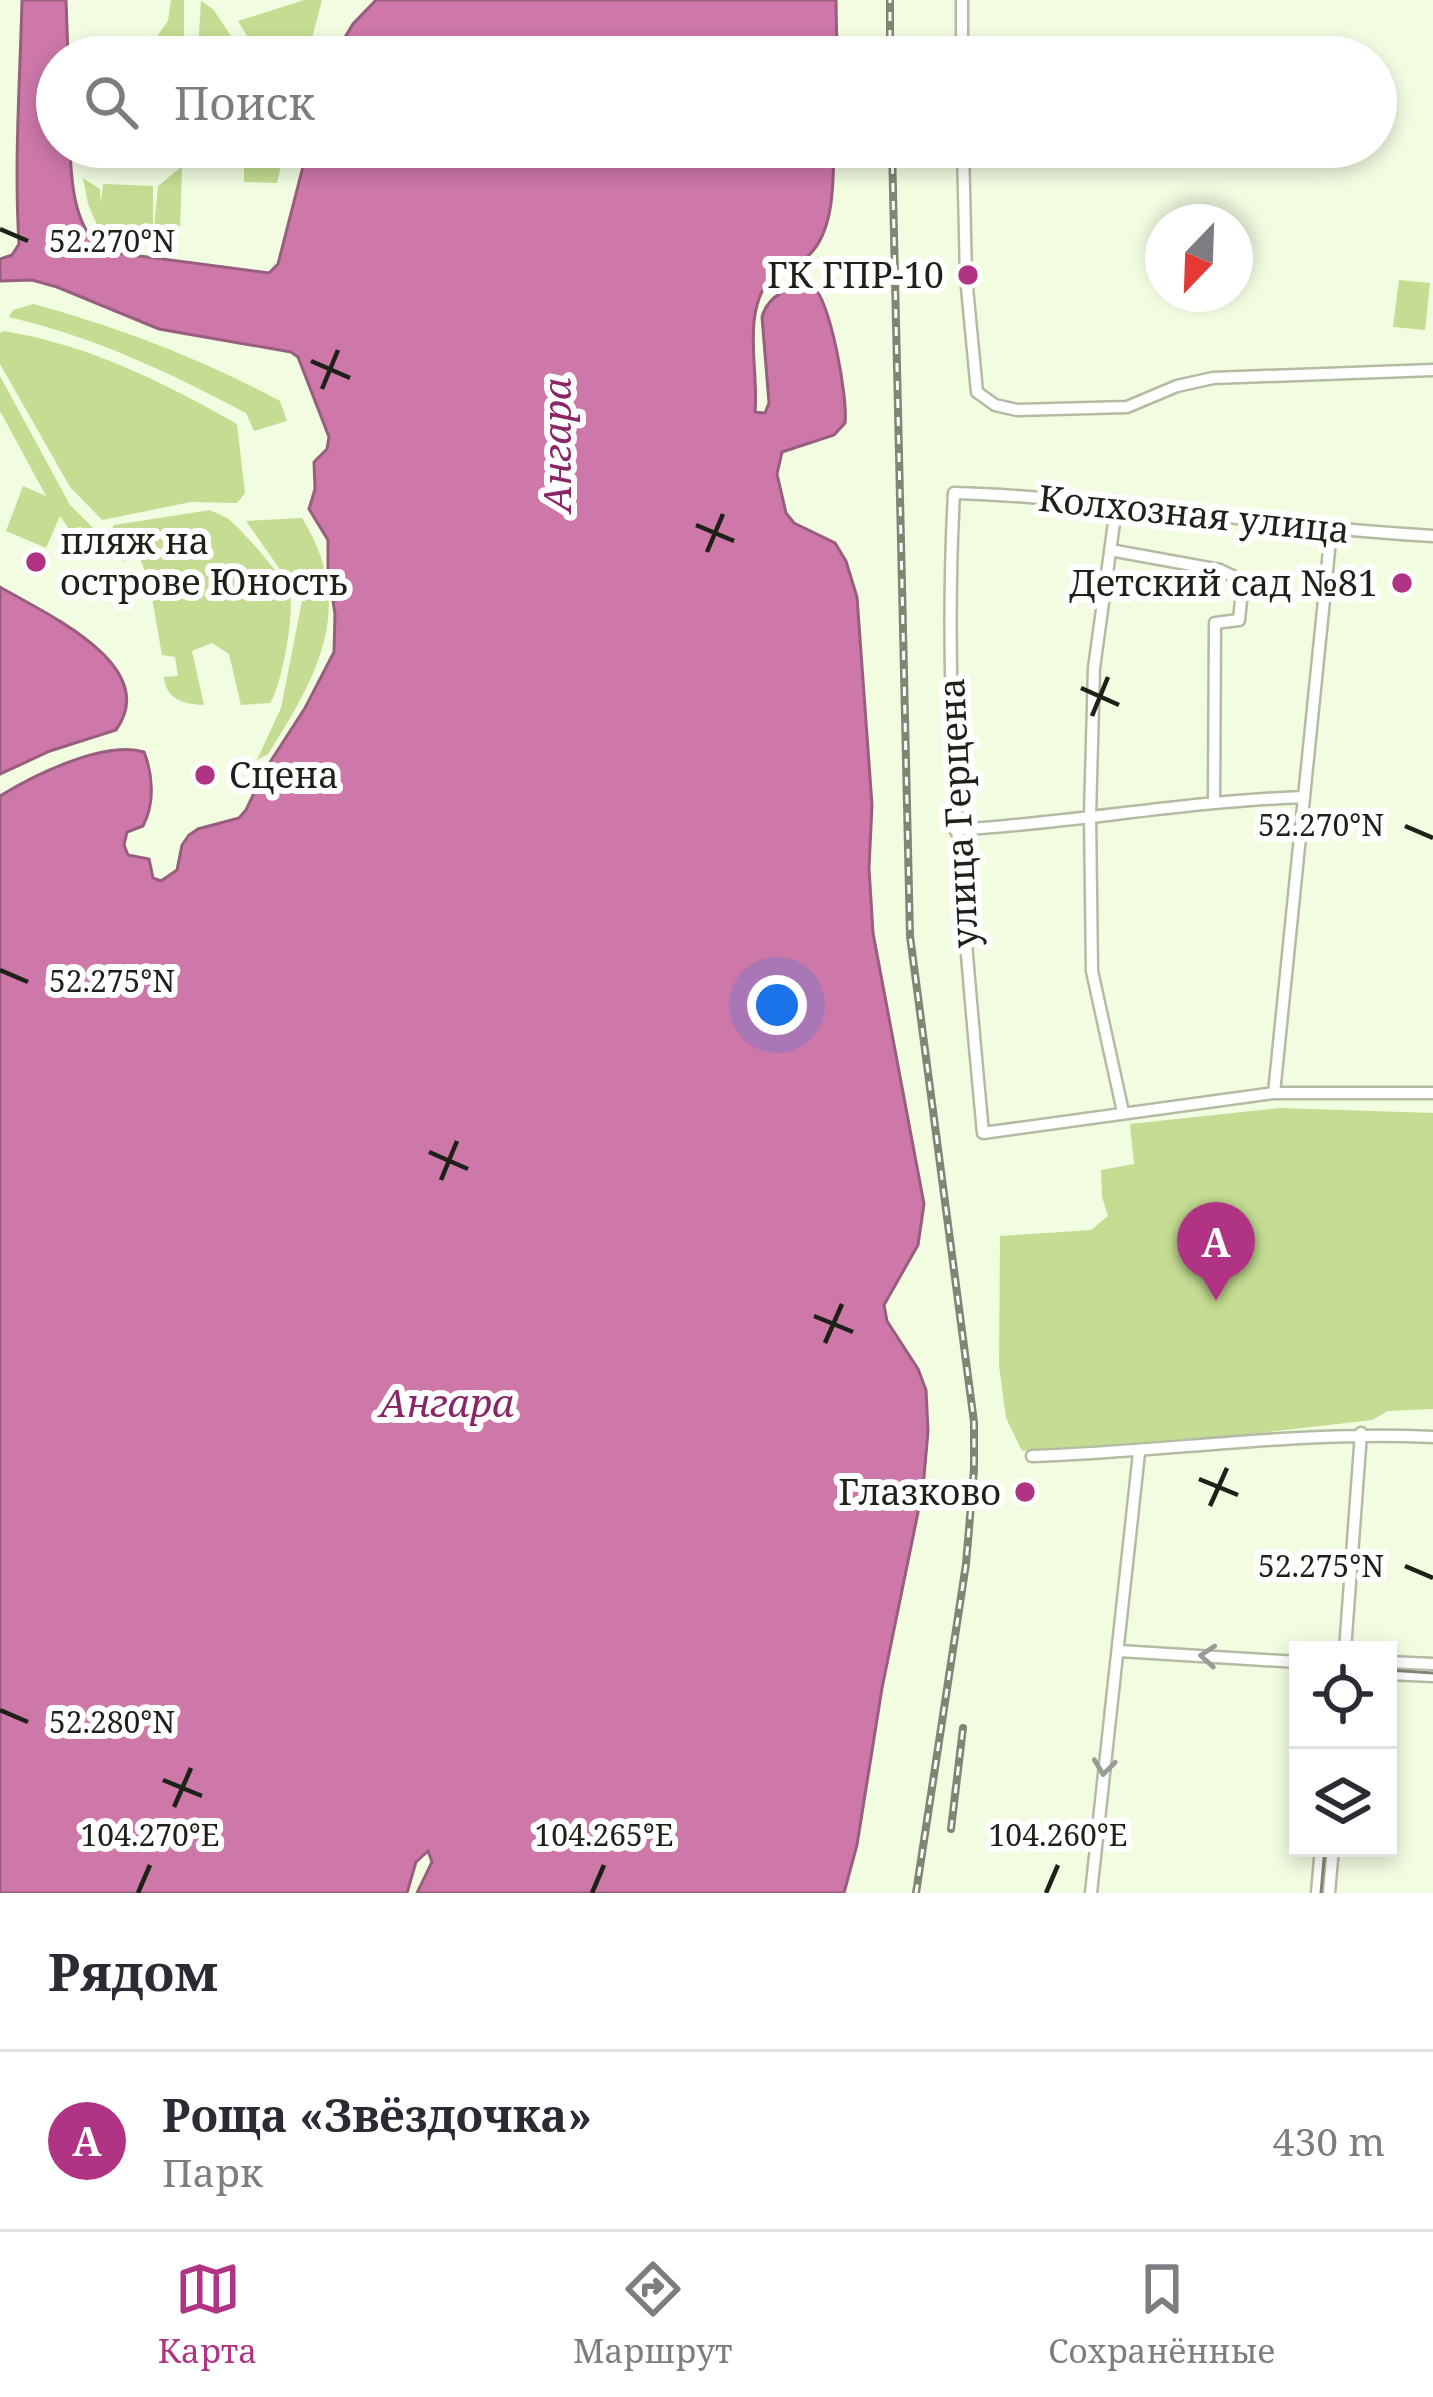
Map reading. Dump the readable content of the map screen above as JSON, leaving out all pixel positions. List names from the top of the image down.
{
  "streets": {
    "street": ["Колхозная улица", "улица Герцена"]
  },
  "crossings": [
    ["Колхозная улица", "улица Герцена"]
  ],
  "water": ["Ангара"],
  "places": [
    "ГК ГПР-10",
    "пляж на острове Юность",
    "Детский сад №81",
    "Сцена",
    "Глазково"
  ],
  "north": "bottom left",
  "page": {
    "search": "Поиск",
    "pins": "A",
    "heading": "Рядом",
    "list": [
      {
        "mark": "A",
        "name": "Роща «Звёздочка»",
        "note": "Парк",
        "value": "430 m"
      }
    ],
    "nav": ["Карта", "Маршрут", "Сохранённые"]
  },
  "coordinates": [
    "52.270°N",
    "52.275°N",
    "52.280°N",
    "104.270°E",
    "104.265°E",
    "104.260°E"
  ]
}
